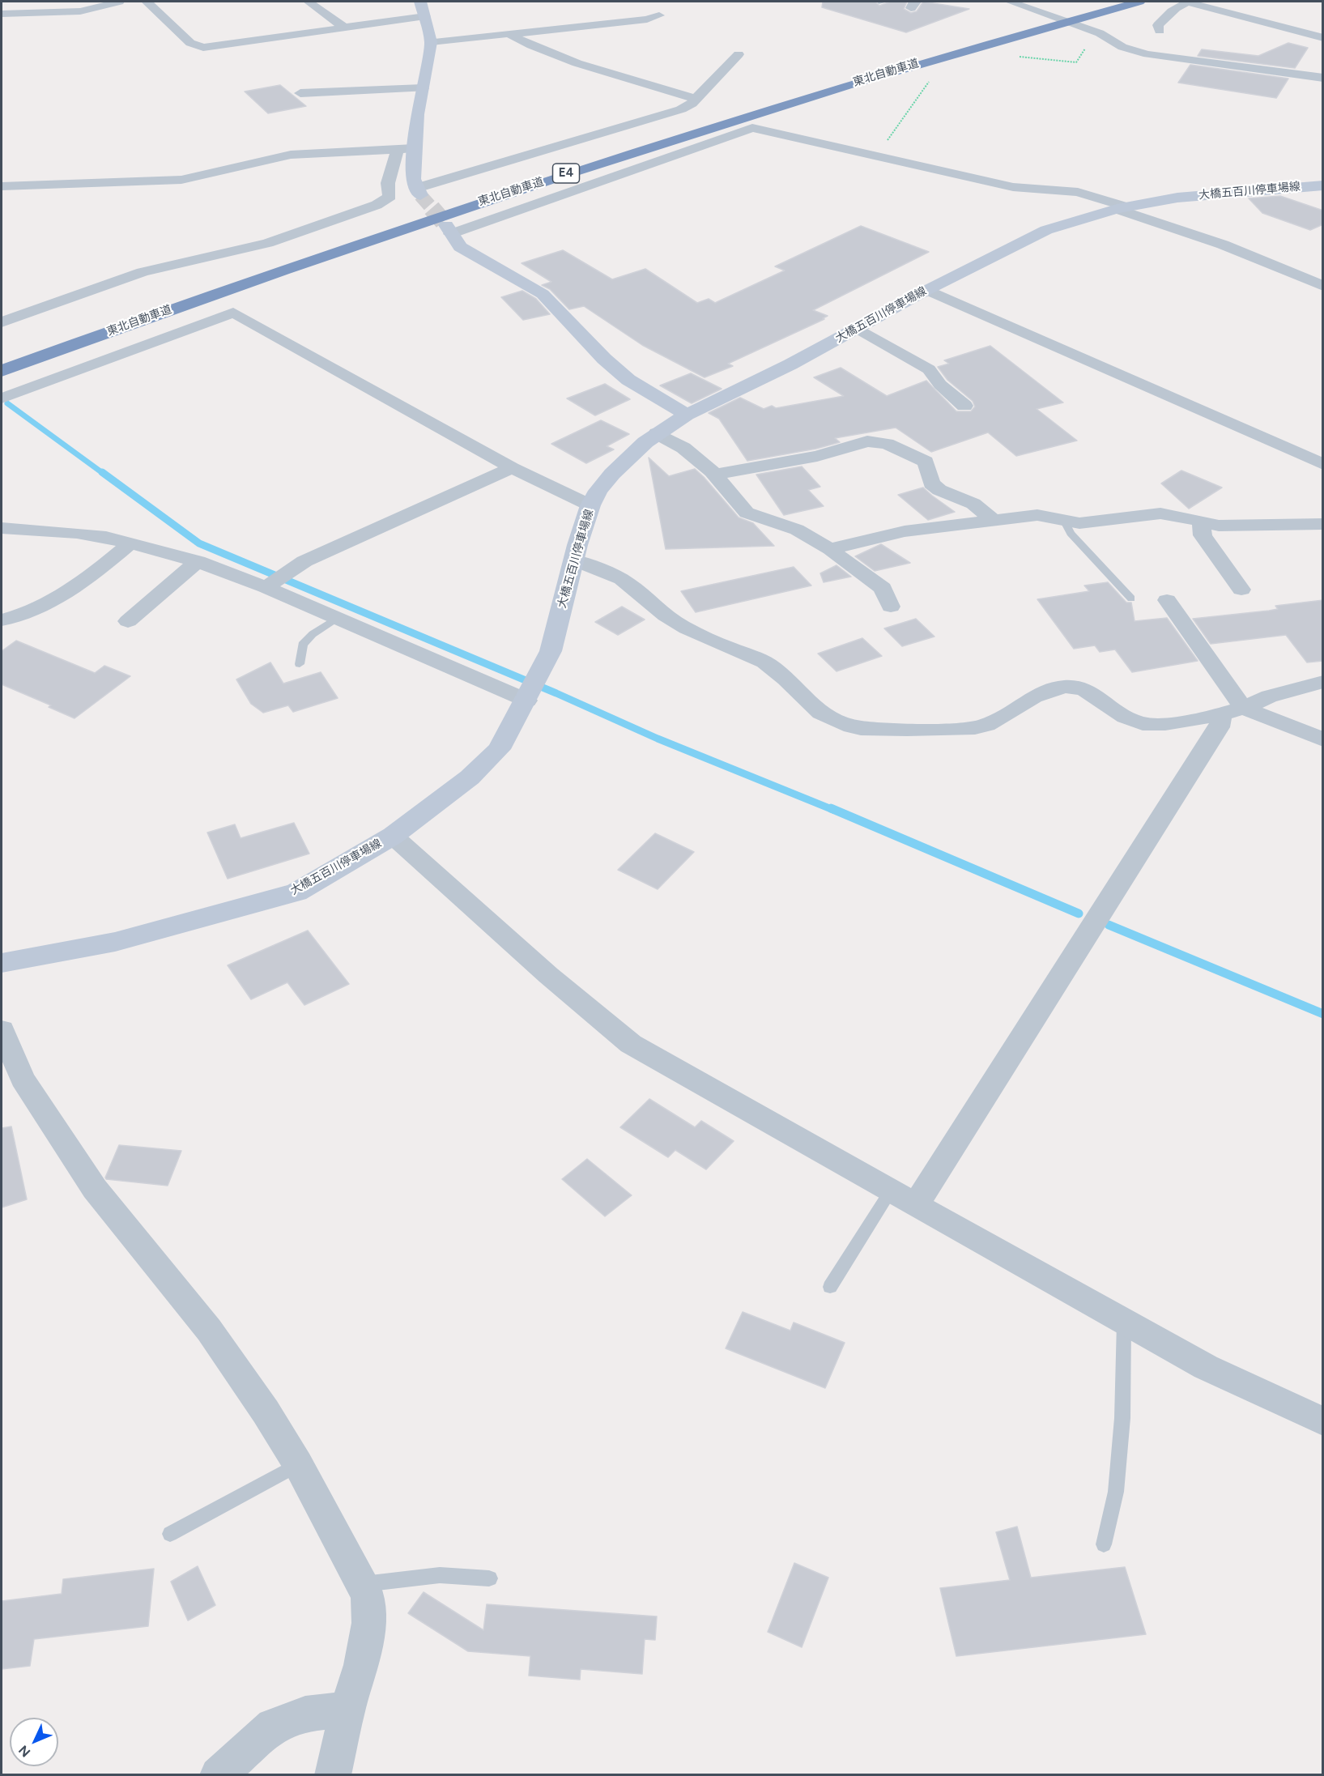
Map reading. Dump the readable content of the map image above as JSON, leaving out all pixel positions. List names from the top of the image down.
{
  "streets": {
    "highway": ["東北自動車道", "E4"],
    "main road": ["大橋五百川停車場線"]
  },
  "north": "bottom left"
}
